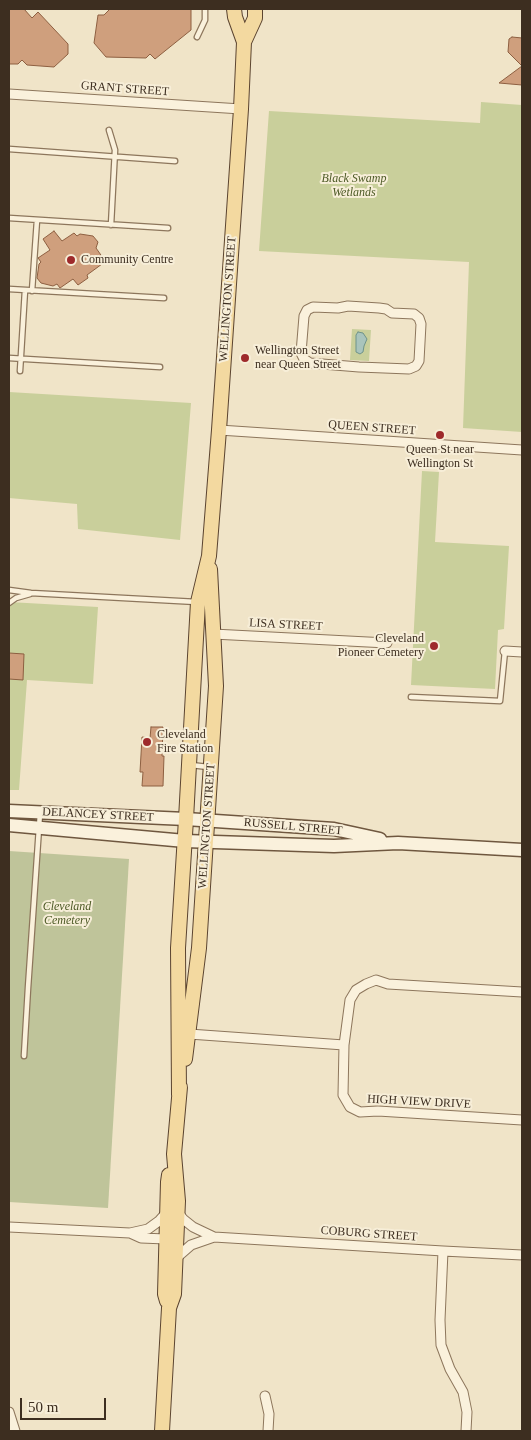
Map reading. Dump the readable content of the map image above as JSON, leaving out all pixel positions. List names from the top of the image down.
{
  "streets": {
    "main road": ["WELLINGTON STREET", "DELANCEY STREET", "RUSSELL STREET"],
    "street": [
      "GRANT STREET",
      "QUEEN STREET",
      "LISA STREET",
      "HIGH VIEW DRIVE",
      "COBURG STREET"
    ]
  },
  "crossings": [
    ["GRANT STREET", "WELLINGTON STREET"],
    ["WELLINGTON STREET", "QUEEN STREET"],
    ["WELLINGTON STREET", "LISA STREET"],
    ["WELLINGTON STREET", "DELANCEY STREET"],
    ["WELLINGTON STREET", "RUSSELL STREET"],
    ["WELLINGTON STREET", "COBURG STREET"],
    ["DELANCEY STREET", "RUSSELL STREET"]
  ],
  "parks": ["Black Swamp Wetlands", "Cleveland Cemetery"],
  "places": [
    "Community Centre",
    "Wellington Street near Queen Street",
    "Queen St near Wellington St",
    "Cleveland Pioneer Cemetery",
    "Cleveland Fire Station"
  ],
  "scale_bar": "50 m"
}
